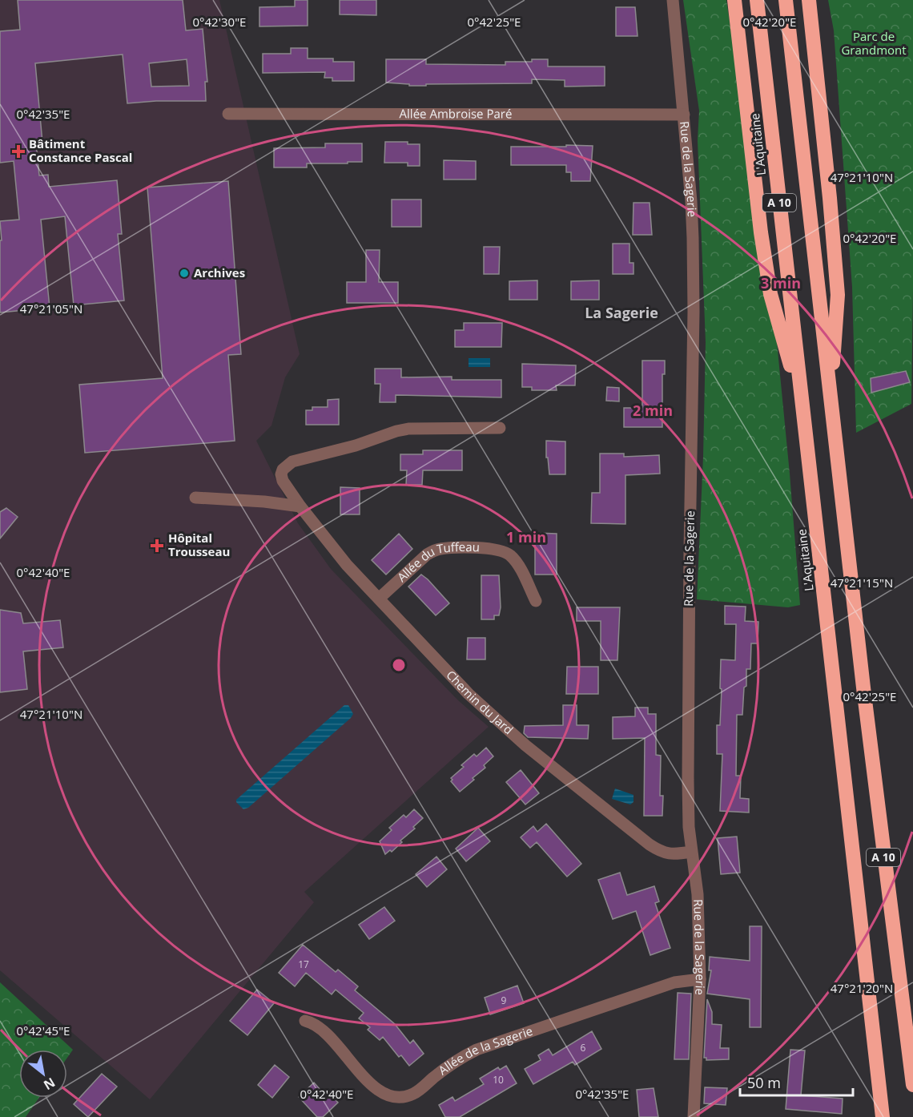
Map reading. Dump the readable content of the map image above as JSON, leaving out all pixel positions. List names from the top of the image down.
{
  "streets": {
    "highway": ["L'Aquitaine", "A 10"],
    "street": [
      "Allée Ambroise Paré",
      "Rue de la Sagerie",
      "Allée du Tuffeau",
      "Chemin du Jard",
      "Allée de la Sagerie"
    ]
  },
  "crossings": [
    ["Allée Ambroise Paré", "Rue de la Sagerie"],
    ["Rue de la Sagerie", "Chemin du Jard"],
    ["Rue de la Sagerie", "Allée de la Sagerie"],
    ["Allée du Tuffeau", "Chemin du Jard"]
  ],
  "districts": ["La Sagerie"],
  "parks": ["Parc de Grandmont"],
  "places": {
    "health": ["Bâtiment Constance Pascal", "Hôpital Trousseau"],
    "other": ["Archives"]
  },
  "house_numbers": [
    "17",
    "9",
    "6",
    "10"
  ],
  "scale_bar": "50 m",
  "north": "bottom right",
  "coordinates": [
    "0°42'30\"E",
    "0°42'25\"E",
    "0°42'20\"E",
    "0°42'35\"E",
    "47°21'10\"N",
    "47°21'05\"N",
    "0°42'40\"E",
    "47°21'15\"N",
    "47°21'20\"N",
    "0°42'45\"E"
  ],
  "rings": ["3 min", "2 min", "1 min"]
}
